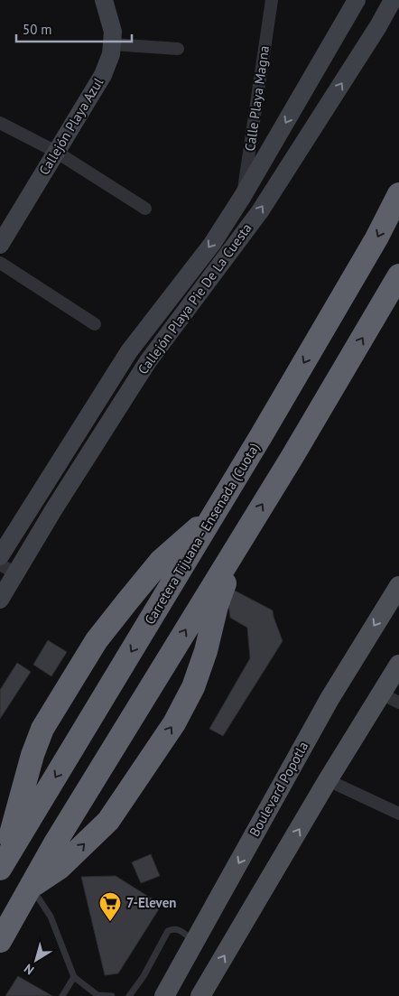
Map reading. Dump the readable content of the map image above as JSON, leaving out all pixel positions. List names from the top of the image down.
{
  "streets": {
    "highway": ["Carretera Tijuana - Ensenada (Cuota)"],
    "main road": ["Callejón Playa Azul", "Callejón Playa Pie De La Cuesta", "Boulevard Popotla"],
    "street": ["Calle Playa Magna"]
  },
  "crossings": [
    ["Calle Playa Magna", "Callejón Playa Pie De La Cuesta"]
  ],
  "places": {
    "supermarket": ["7-Eleven"]
  },
  "scale_bar": "50 m",
  "north": "bottom left"
}
